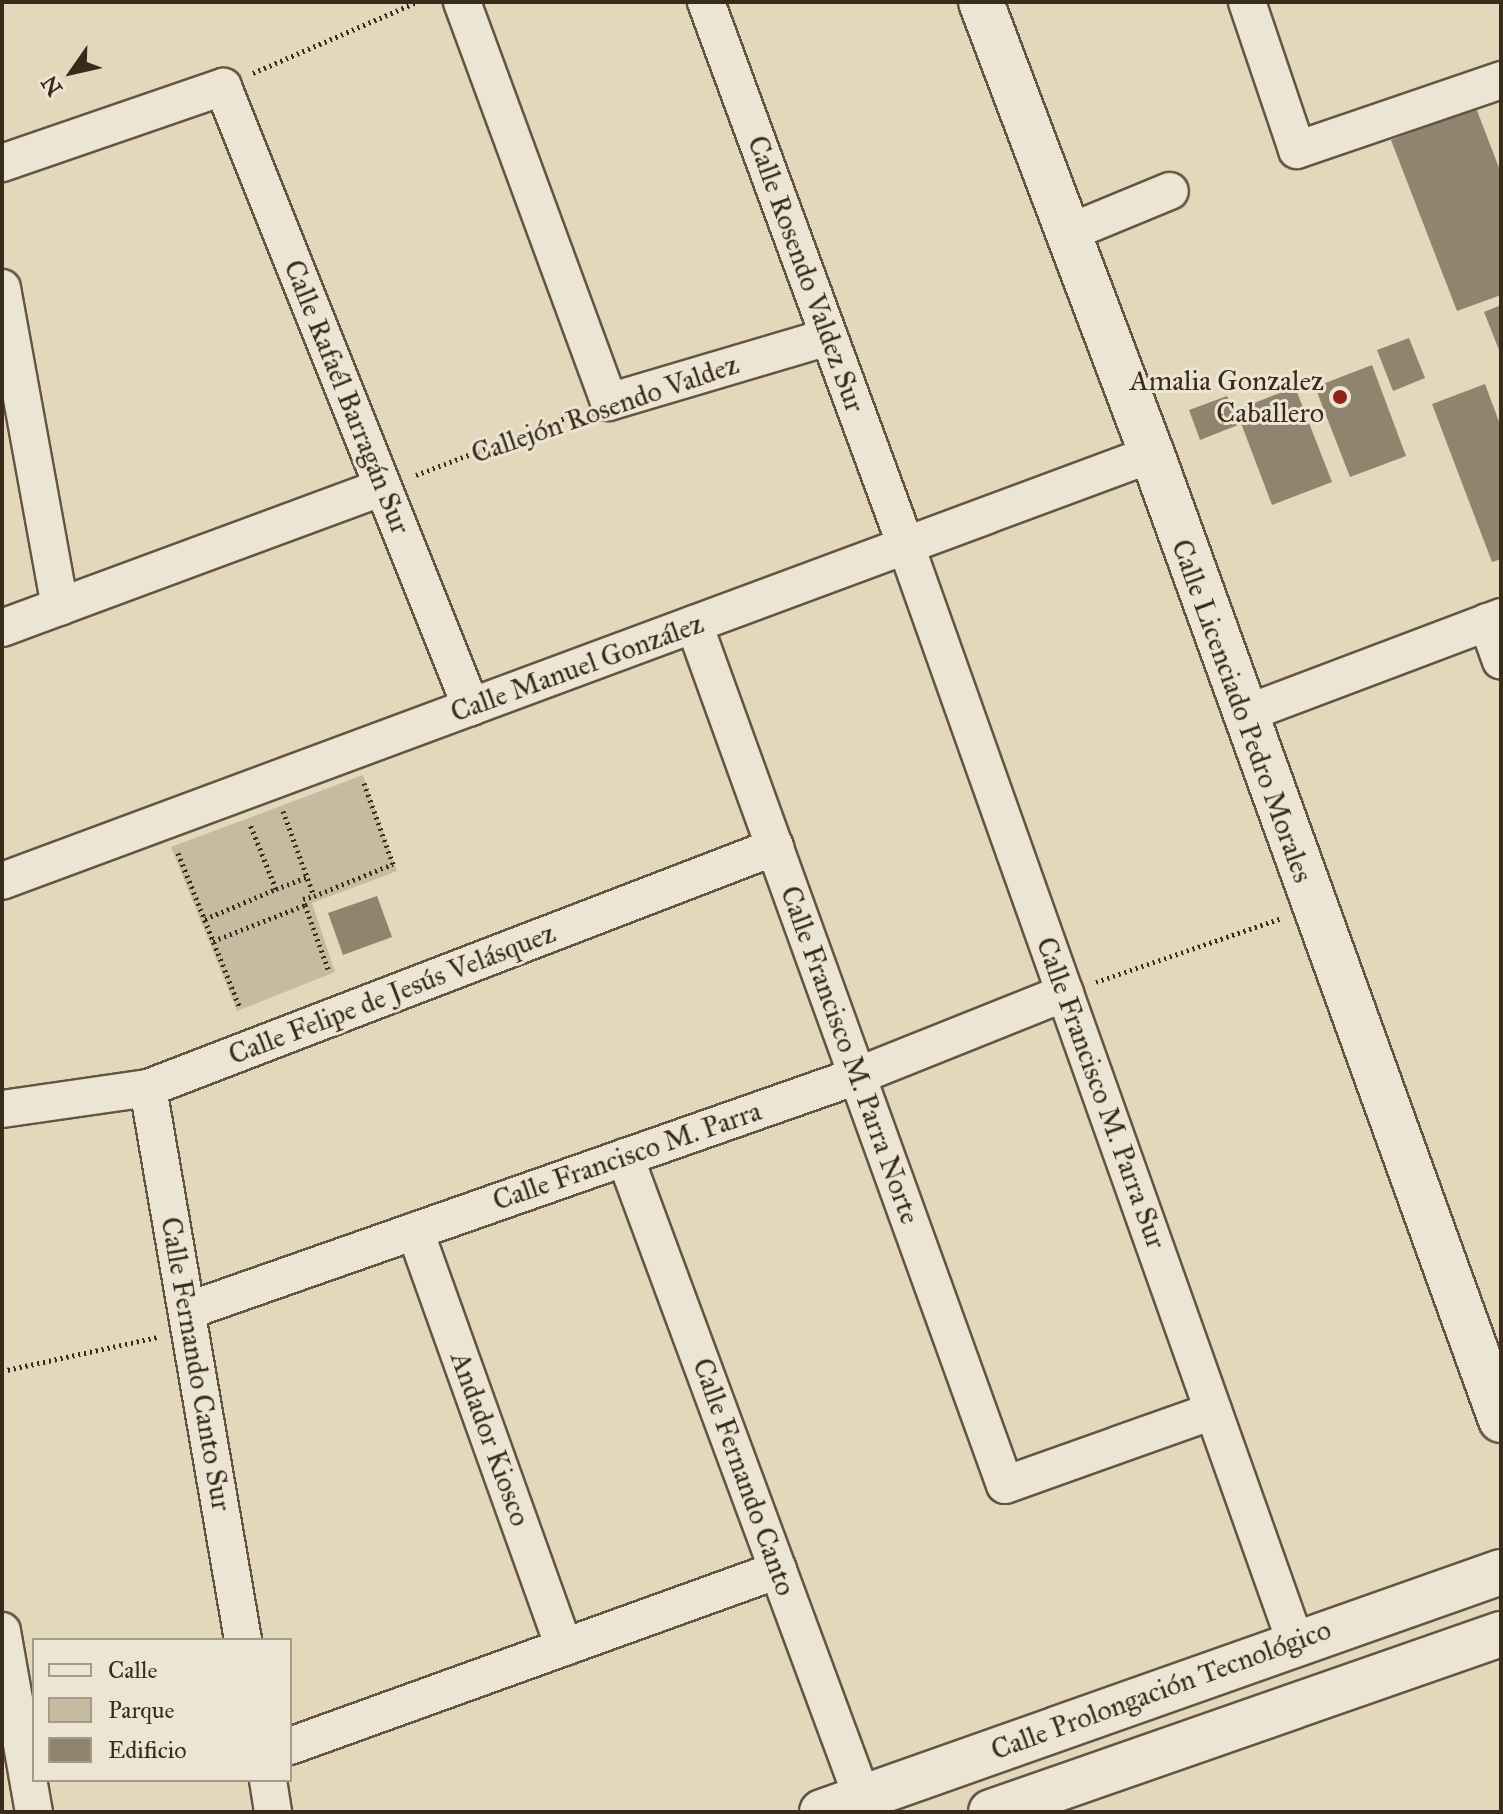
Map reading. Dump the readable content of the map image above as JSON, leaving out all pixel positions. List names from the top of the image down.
{
  "streets": {
    "street": [
      "Calle Rosendo Valdez Sur",
      "Calle Rafaél Barragán Sur",
      "Callejón Rosendo Valdez",
      "Calle Manuel González",
      "Calle Licenciado Pedro Morales",
      "Calle Felipe de Jesús Velásquez",
      "Calle Francisco M. Parra Norte",
      "Calle Francisco M. Parra Sur",
      "Calle Francisco M. Parra",
      "Calle Fernando Canto Sur",
      "Andador Kiosco",
      "Calle Fernando Canto",
      "Calle Prolongación Tecnológico"
    ]
  },
  "crossings": [
    ["Calle Rosendo Valdez Sur", "Callejón Rosendo Valdez"],
    ["Calle Rosendo Valdez Sur", "Calle Manuel González"],
    ["Calle Rosendo Valdez Sur", "Calle Francisco M. Parra Sur"],
    ["Calle Rafaél Barragán Sur", "Callejón Rosendo Valdez"],
    ["Calle Rafaél Barragán Sur", "Calle Manuel González"],
    ["Calle Manuel González", "Calle Licenciado Pedro Morales"],
    ["Calle Manuel González", "Calle Francisco M. Parra Norte"],
    ["Calle Manuel González", "Calle Francisco M. Parra Sur"],
    ["Calle Felipe de Jesús Velásquez", "Calle Francisco M. Parra Norte"],
    ["Calle Felipe de Jesús Velásquez", "Calle Fernando Canto Sur"],
    ["Calle Francisco M. Parra Norte", "Calle Francisco M. Parra Sur"],
    ["Calle Francisco M. Parra Norte", "Calle Francisco M. Parra"],
    ["Calle Francisco M. Parra Sur", "Calle Francisco M. Parra"],
    ["Calle Francisco M. Parra Sur", "Calle Prolongación Tecnológico"],
    ["Calle Francisco M. Parra", "Calle Fernando Canto Sur"],
    ["Calle Francisco M. Parra", "Andador Kiosco"],
    ["Calle Francisco M. Parra", "Calle Fernando Canto"],
    ["Calle Fernando Canto", "Calle Prolongación Tecnológico"]
  ],
  "places": ["Amalia Gonzalez Caballero"],
  "legend": ["Calle", "Parque", "Edificio"],
  "north": "bottom left"
}
